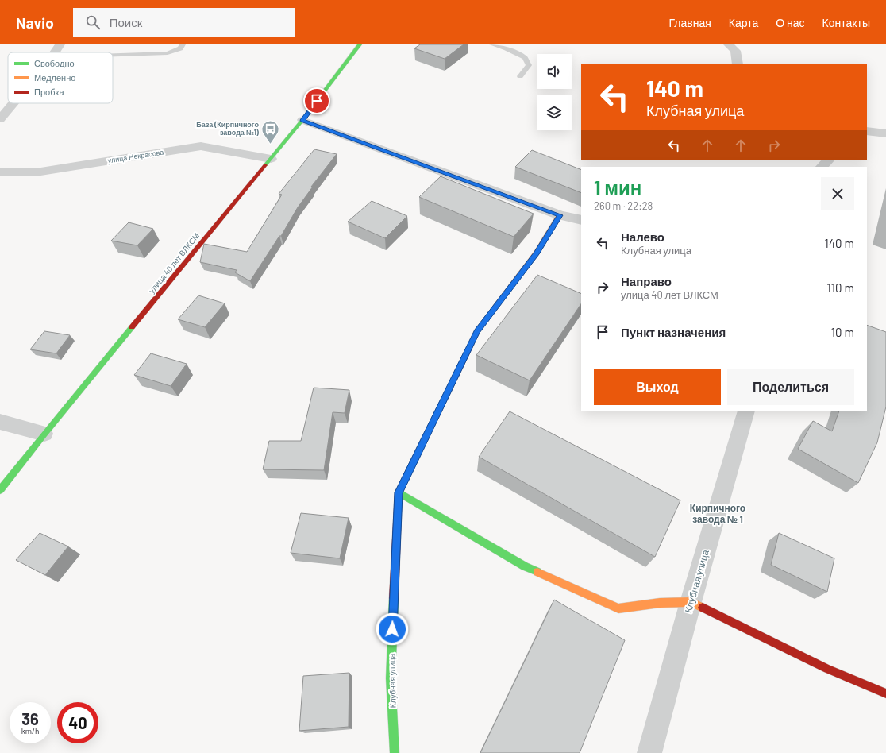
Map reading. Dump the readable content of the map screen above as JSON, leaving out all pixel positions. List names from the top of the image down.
{
  "streets": {
    "street": ["улица Некрасова", "улица 40 лет ВЛКСМ", "Клубная улица"]
  },
  "crossings": [
    ["улица Некрасова", "улица 40 лет ВЛКСМ"]
  ],
  "districts": ["Кирпичного завода № 1"],
  "places": {
    "bus stop": ["База (Кирпичного завода №1)"]
  },
  "legend": ["Свободно", "Медленно", "Пробка"],
  "page": {
    "header": "Navio",
    "search": "Поиск",
    "nav": [
      "Главная",
      "Карта",
      "О нас",
      "Контакты"
    ],
    "turn": ["140 m", "Клубная улица"],
    "heading": ["1 мин", "260 m · 22:28"],
    "list": [
      {
        "name": "Налево",
        "note": "Клубная улица",
        "value": "140 m"
      },
      {
        "name": "Направо",
        "note": "улица 40 лет ВЛКСМ",
        "value": "110 m"
      },
      {
        "name": "Пункт назначения",
        "value": "10 m"
      }
    ],
    "buttons": ["Выход", "Поделиться"],
    "speed": "36 km/h",
    "limit": "40"
  }
}
